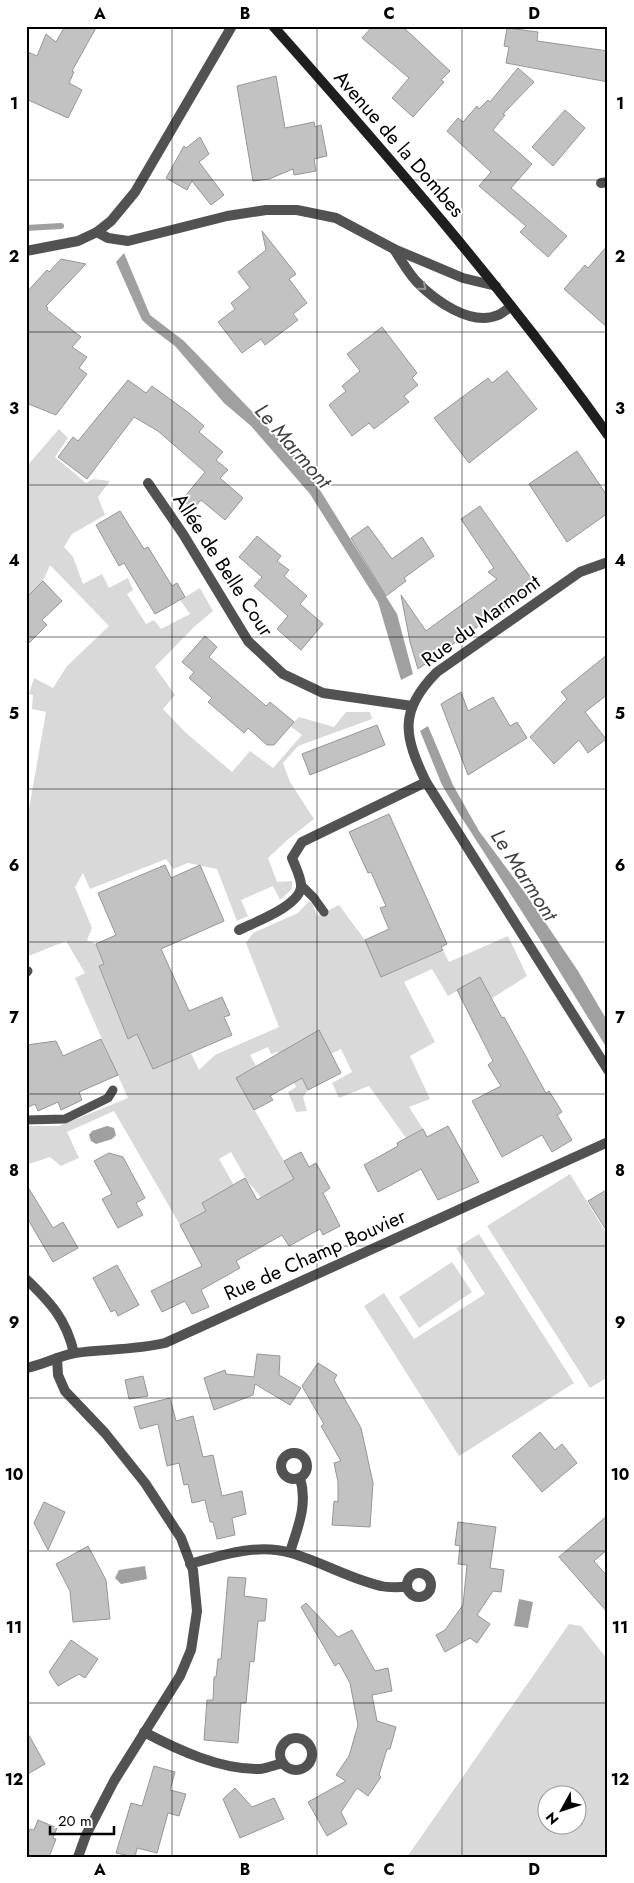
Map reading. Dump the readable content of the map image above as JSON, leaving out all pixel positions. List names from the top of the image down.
{
  "streets": {
    "main road": ["Avenue de la Dombes"],
    "street": ["Allée de Belle Cour", "Rue du Marmont", "Rue de Champ Bouvier"]
  },
  "crossings": [
    ["Allée de Belle Cour", "Rue du Marmont"]
  ],
  "water": ["Le Marmont"],
  "scale_bar": "20 m",
  "north": "bottom left",
  "grid": {
    "columns": [
      "A",
      "B",
      "C",
      "D"
    ],
    "rows": [
      "1",
      "2",
      "3",
      "4",
      "5",
      "6",
      "7",
      "8",
      "9",
      "10",
      "11",
      "12"
    ]
  }
}
